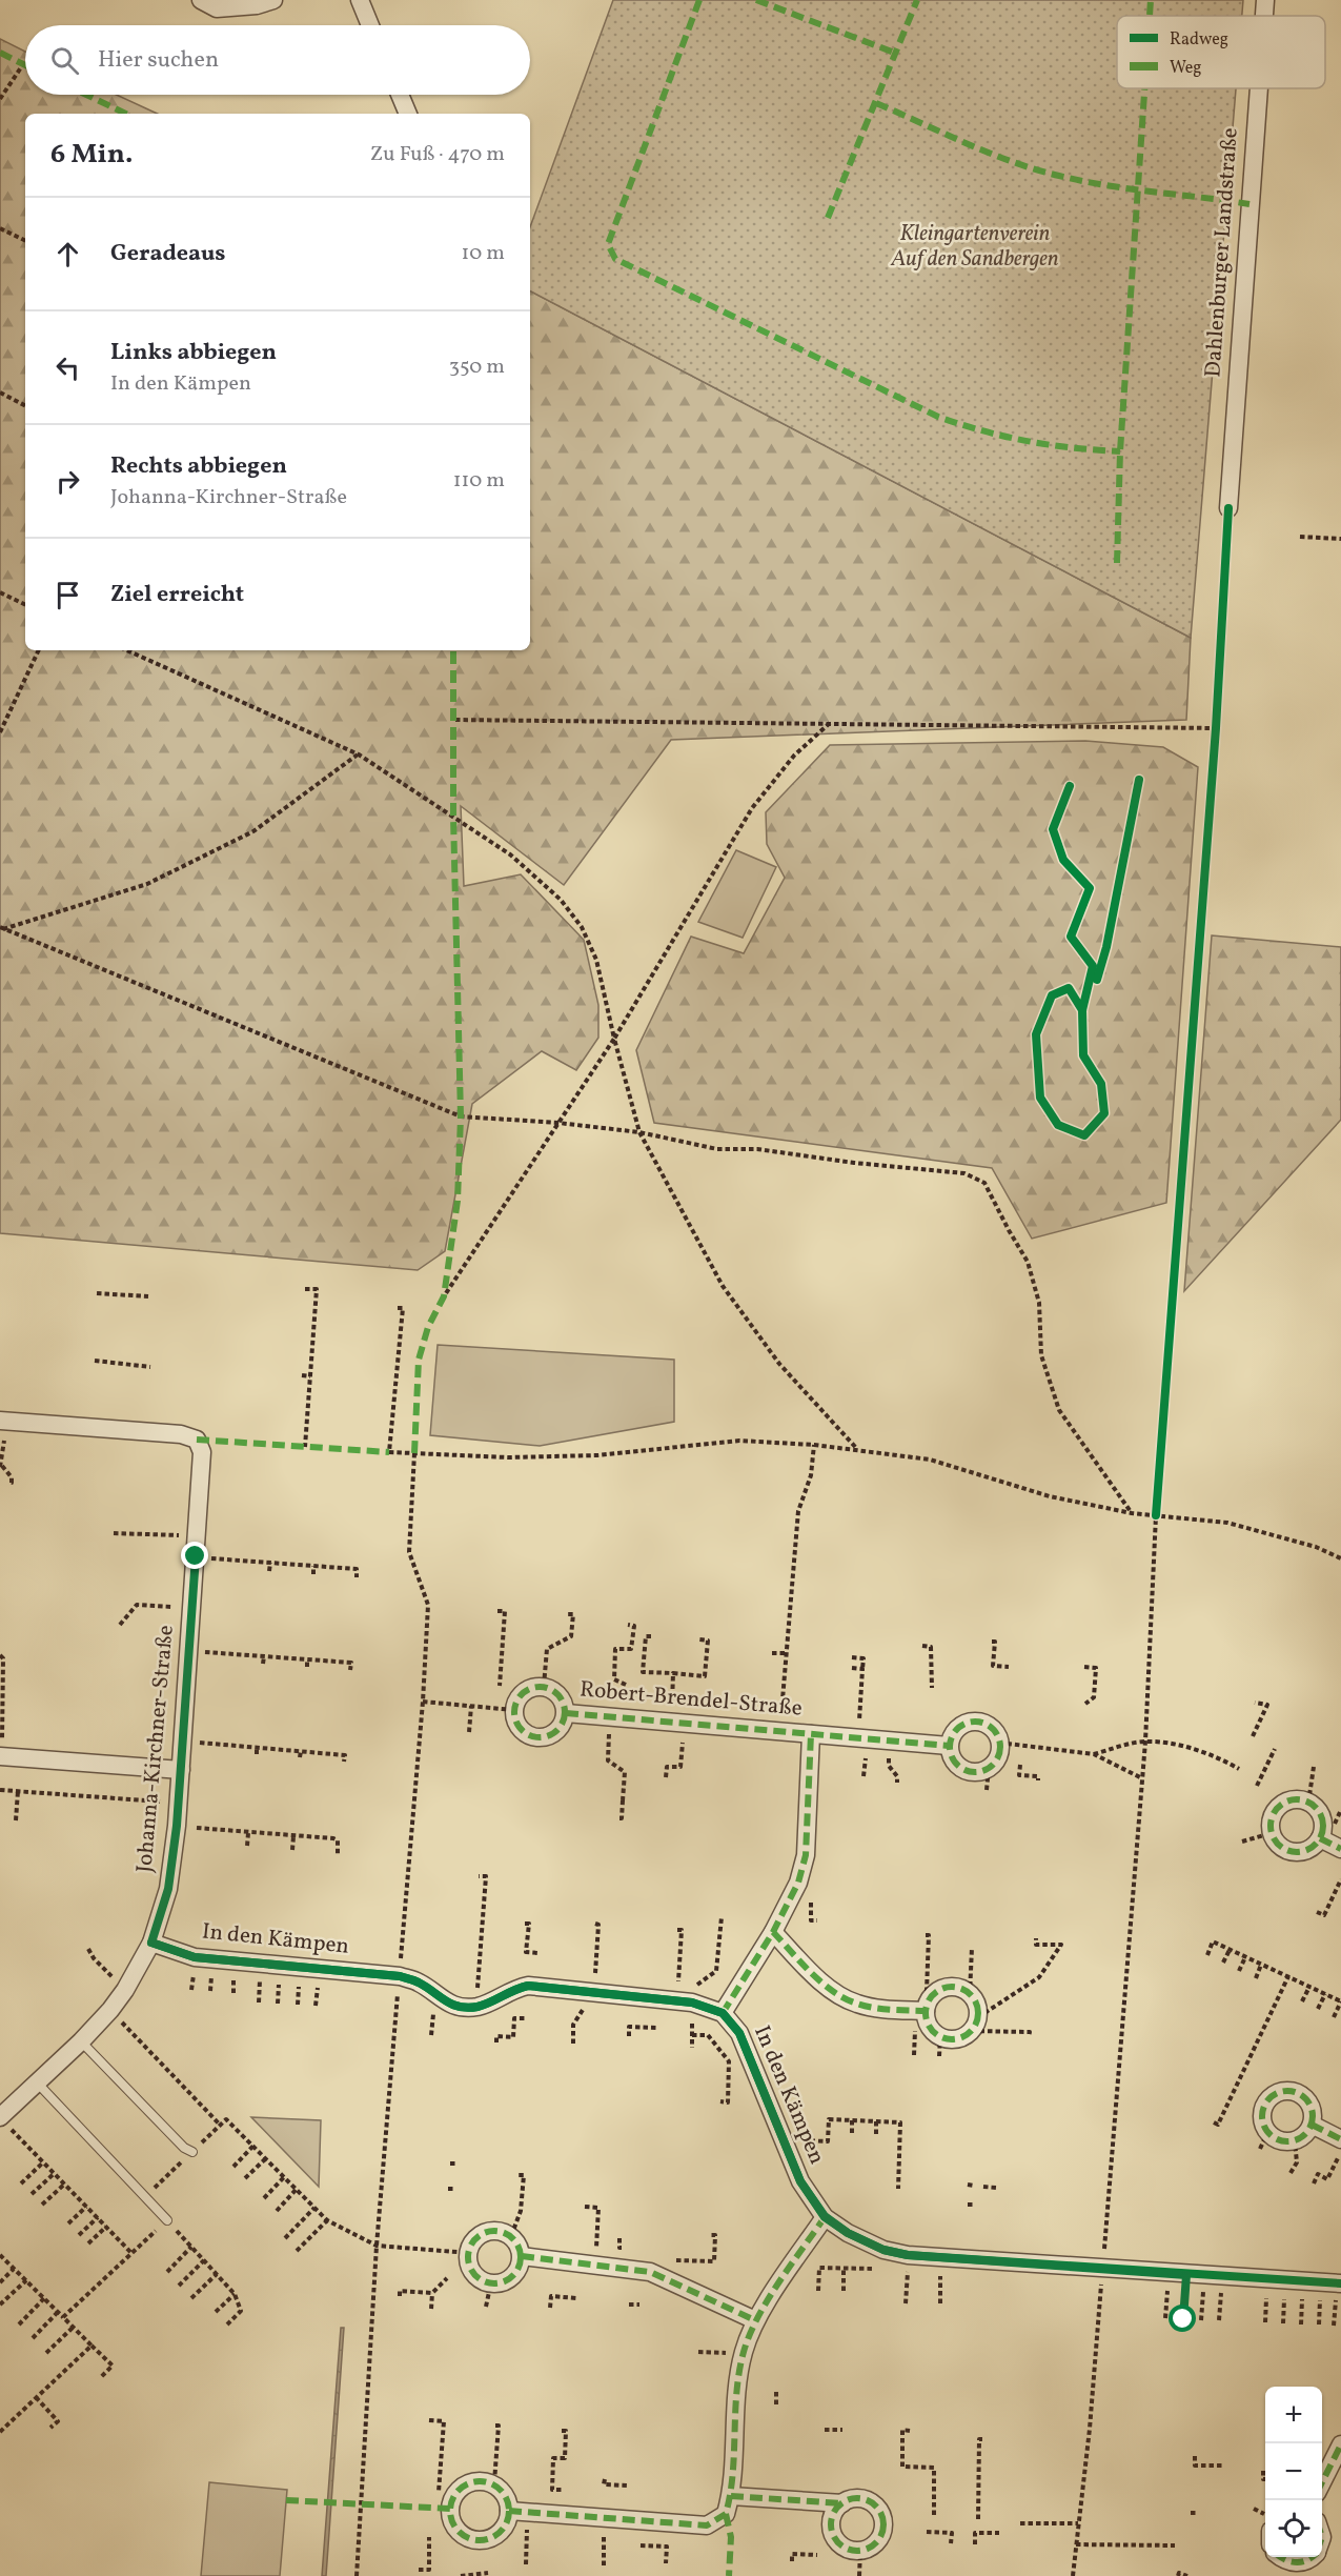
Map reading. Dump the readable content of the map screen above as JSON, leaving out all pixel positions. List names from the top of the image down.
{
  "streets": {
    "street": [
      "Dahlenburger Landstraße",
      "Robert-Brendel-Straße",
      "Johanna-Kirchner-Straße",
      "In den Kämpen"
    ]
  },
  "crossings": [
    ["Robert-Brendel-Straße", "In den Kämpen"],
    ["Johanna-Kirchner-Straße", "In den Kämpen"]
  ],
  "parks": ["Kleingartenverein Auf den Sandbergen"],
  "legend": ["Radweg", "Weg"],
  "page": {
    "search": "Hier suchen",
    "heading": ["6 Min.", "Zu Fuß · 470 m"],
    "list": [
      ["Geradeaus", "10 m"],
      ["Links abbiegen", "In den Kämpen", "350 m"],
      ["Rechts abbiegen", "Johanna-Kirchner-Straße", "110 m"],
      "Ziel erreicht"
    ],
    "map_buttons": ["+", "−"]
  }
}
